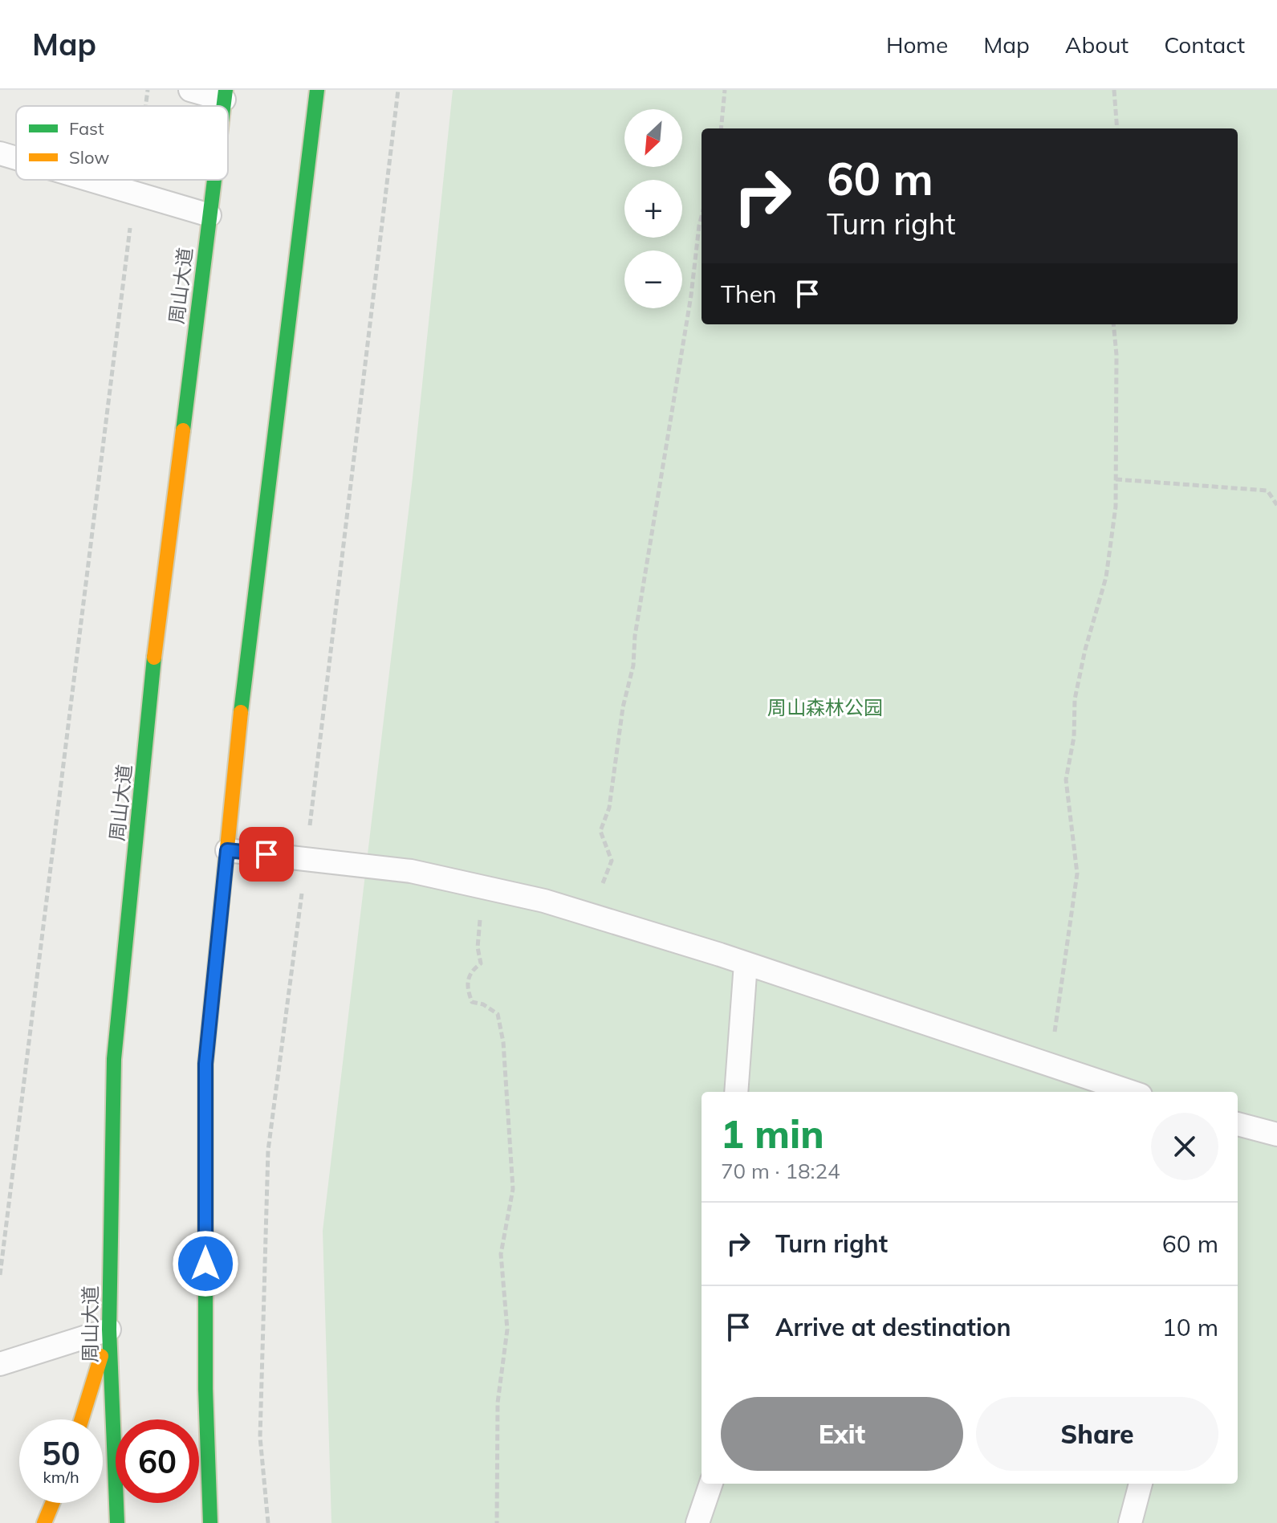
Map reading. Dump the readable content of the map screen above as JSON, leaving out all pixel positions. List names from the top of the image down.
{
  "streets": {
    "main road": ["周山大道"]
  },
  "parks": ["周山森林公园"],
  "legend": ["Fast", "Slow"],
  "north": "bottom left",
  "page": {
    "header": "Map",
    "nav": [
      "Home",
      "Map",
      "About",
      "Contact"
    ],
    "map_buttons": ["+", "−"],
    "turn": ["60 m", "Turn right"],
    "then": "Then",
    "heading": ["1 min", "70 m · 18:24"],
    "list": [
      {
        "name": "Turn right",
        "value": "60 m"
      },
      {
        "name": "Arrive at destination",
        "value": "10 m"
      }
    ],
    "buttons": ["Exit", "Share"],
    "speed": "50 km/h",
    "limit": "60"
  }
}
